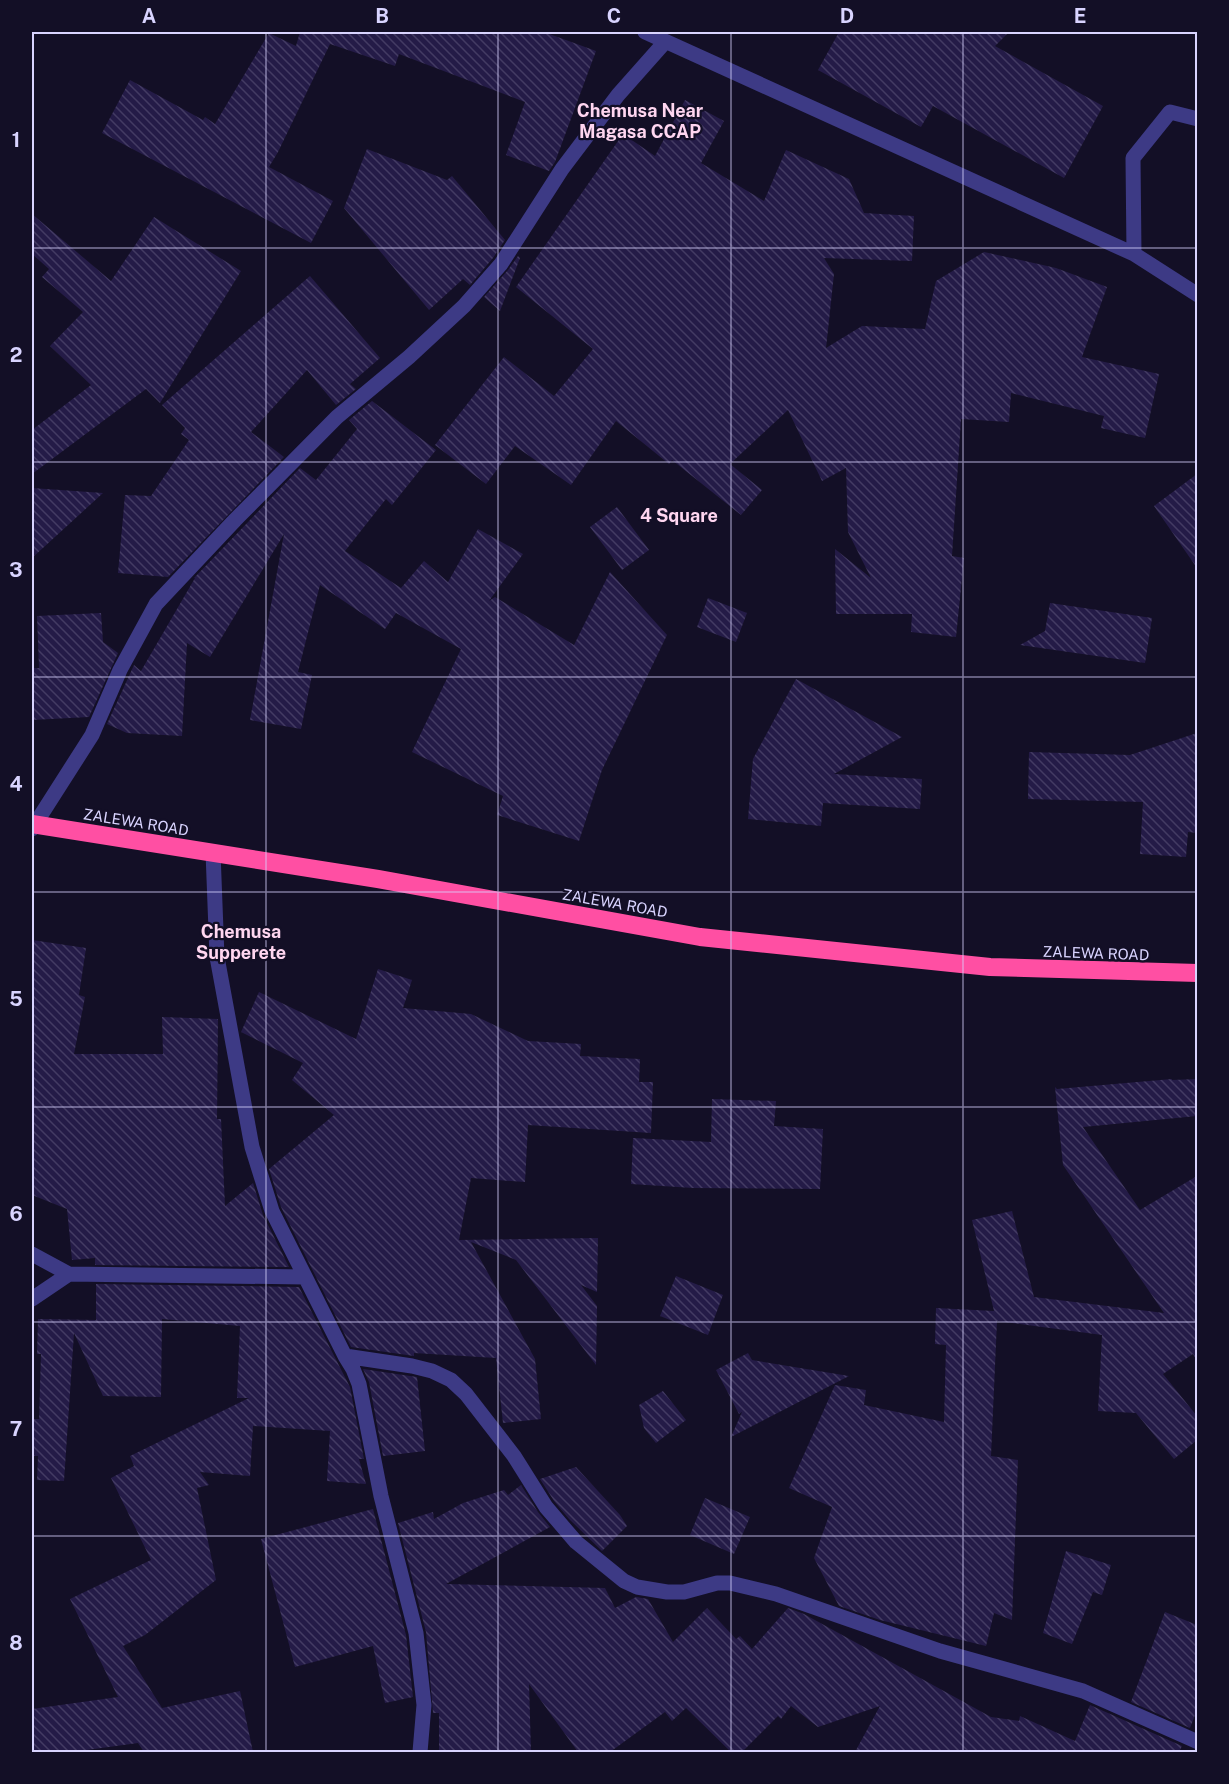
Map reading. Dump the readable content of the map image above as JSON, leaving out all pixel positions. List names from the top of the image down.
{
  "streets": {
    "highway": ["ZALEWA ROAD"]
  },
  "districts": ["Chemusa Near Magasa CCAP", "4 Square", "Chemusa Supperete"],
  "grid": {
    "columns": [
      "A",
      "B",
      "C",
      "D",
      "E"
    ],
    "rows": [
      "1",
      "2",
      "3",
      "4",
      "5",
      "6",
      "7",
      "8"
    ]
  }
}
